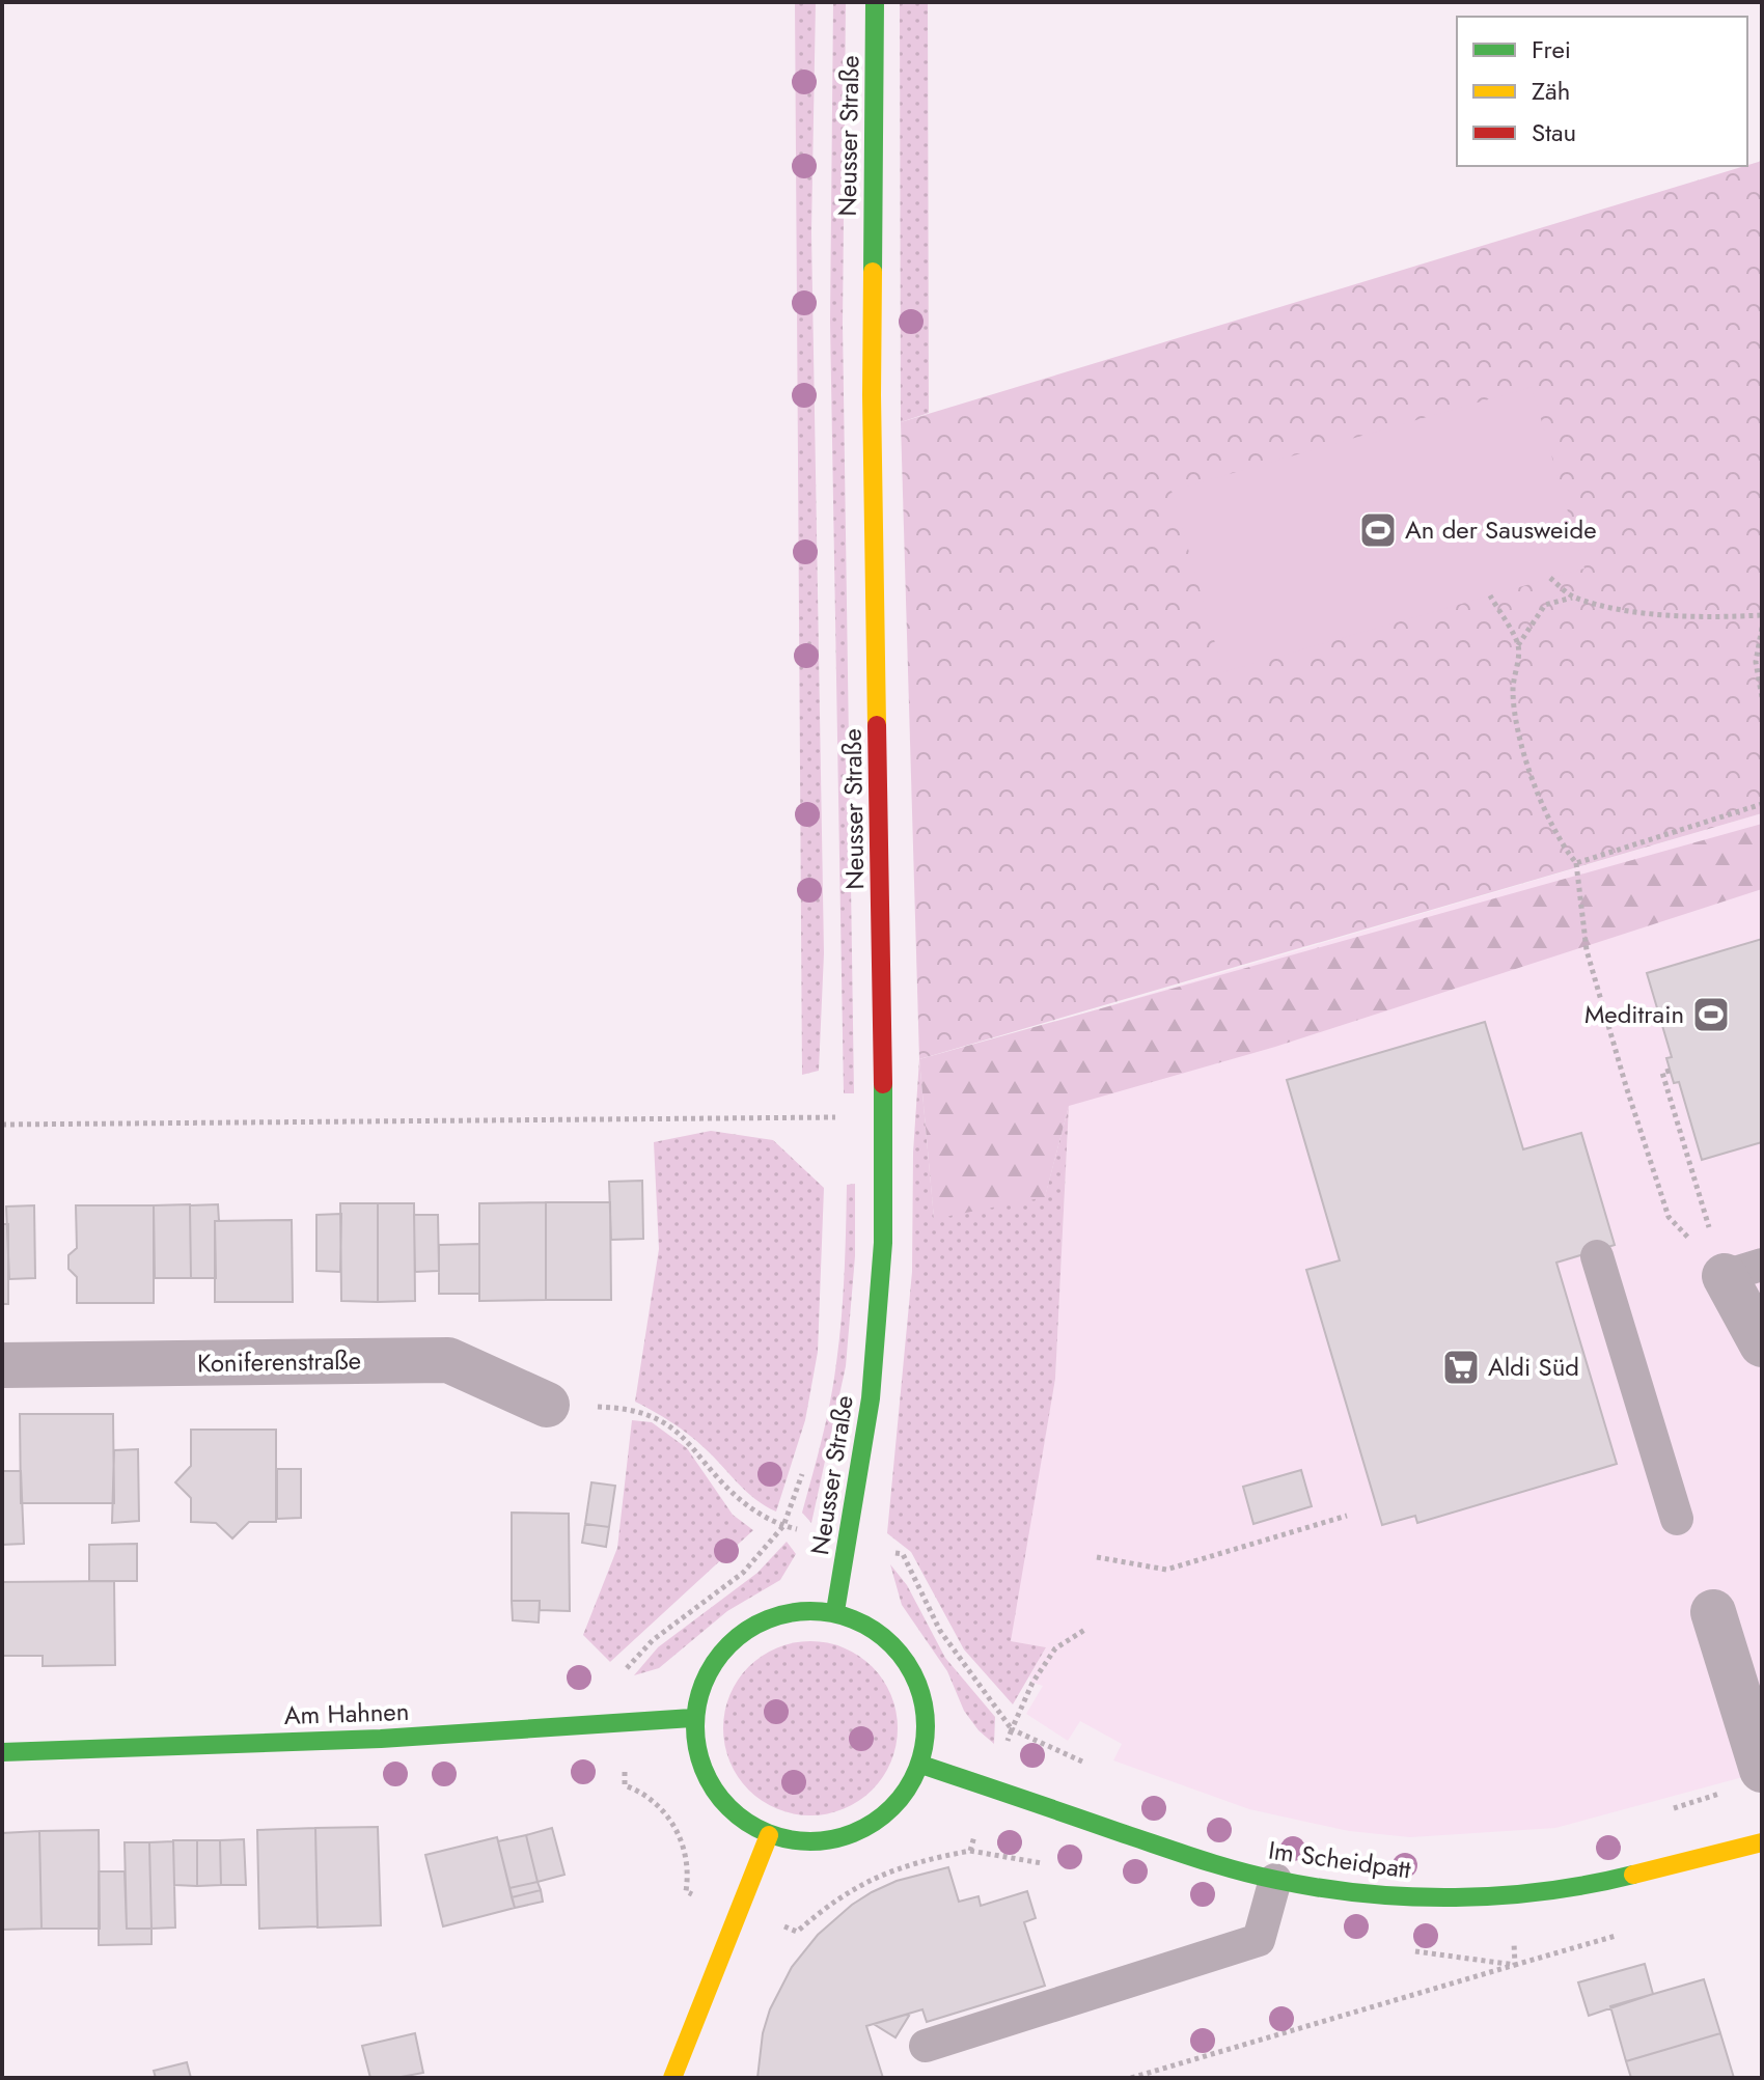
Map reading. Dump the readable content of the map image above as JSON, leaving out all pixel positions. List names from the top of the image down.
{
  "streets": {
    "main road": ["Neusser Straße", "Am Hahnen", "Im Scheidpatt"],
    "street": ["Koniferenstraße"]
  },
  "crossings": [
    ["Neusser Straße", "Am Hahnen"],
    ["Neusser Straße", "Im Scheidpatt"],
    ["Am Hahnen", "Im Scheidpatt"]
  ],
  "places": {
    "sports": ["An der Sausweide", "Meditrain"],
    "supermarket": ["Aldi Süd"]
  },
  "legend": ["Frei", "Zäh", "Stau"]
}
